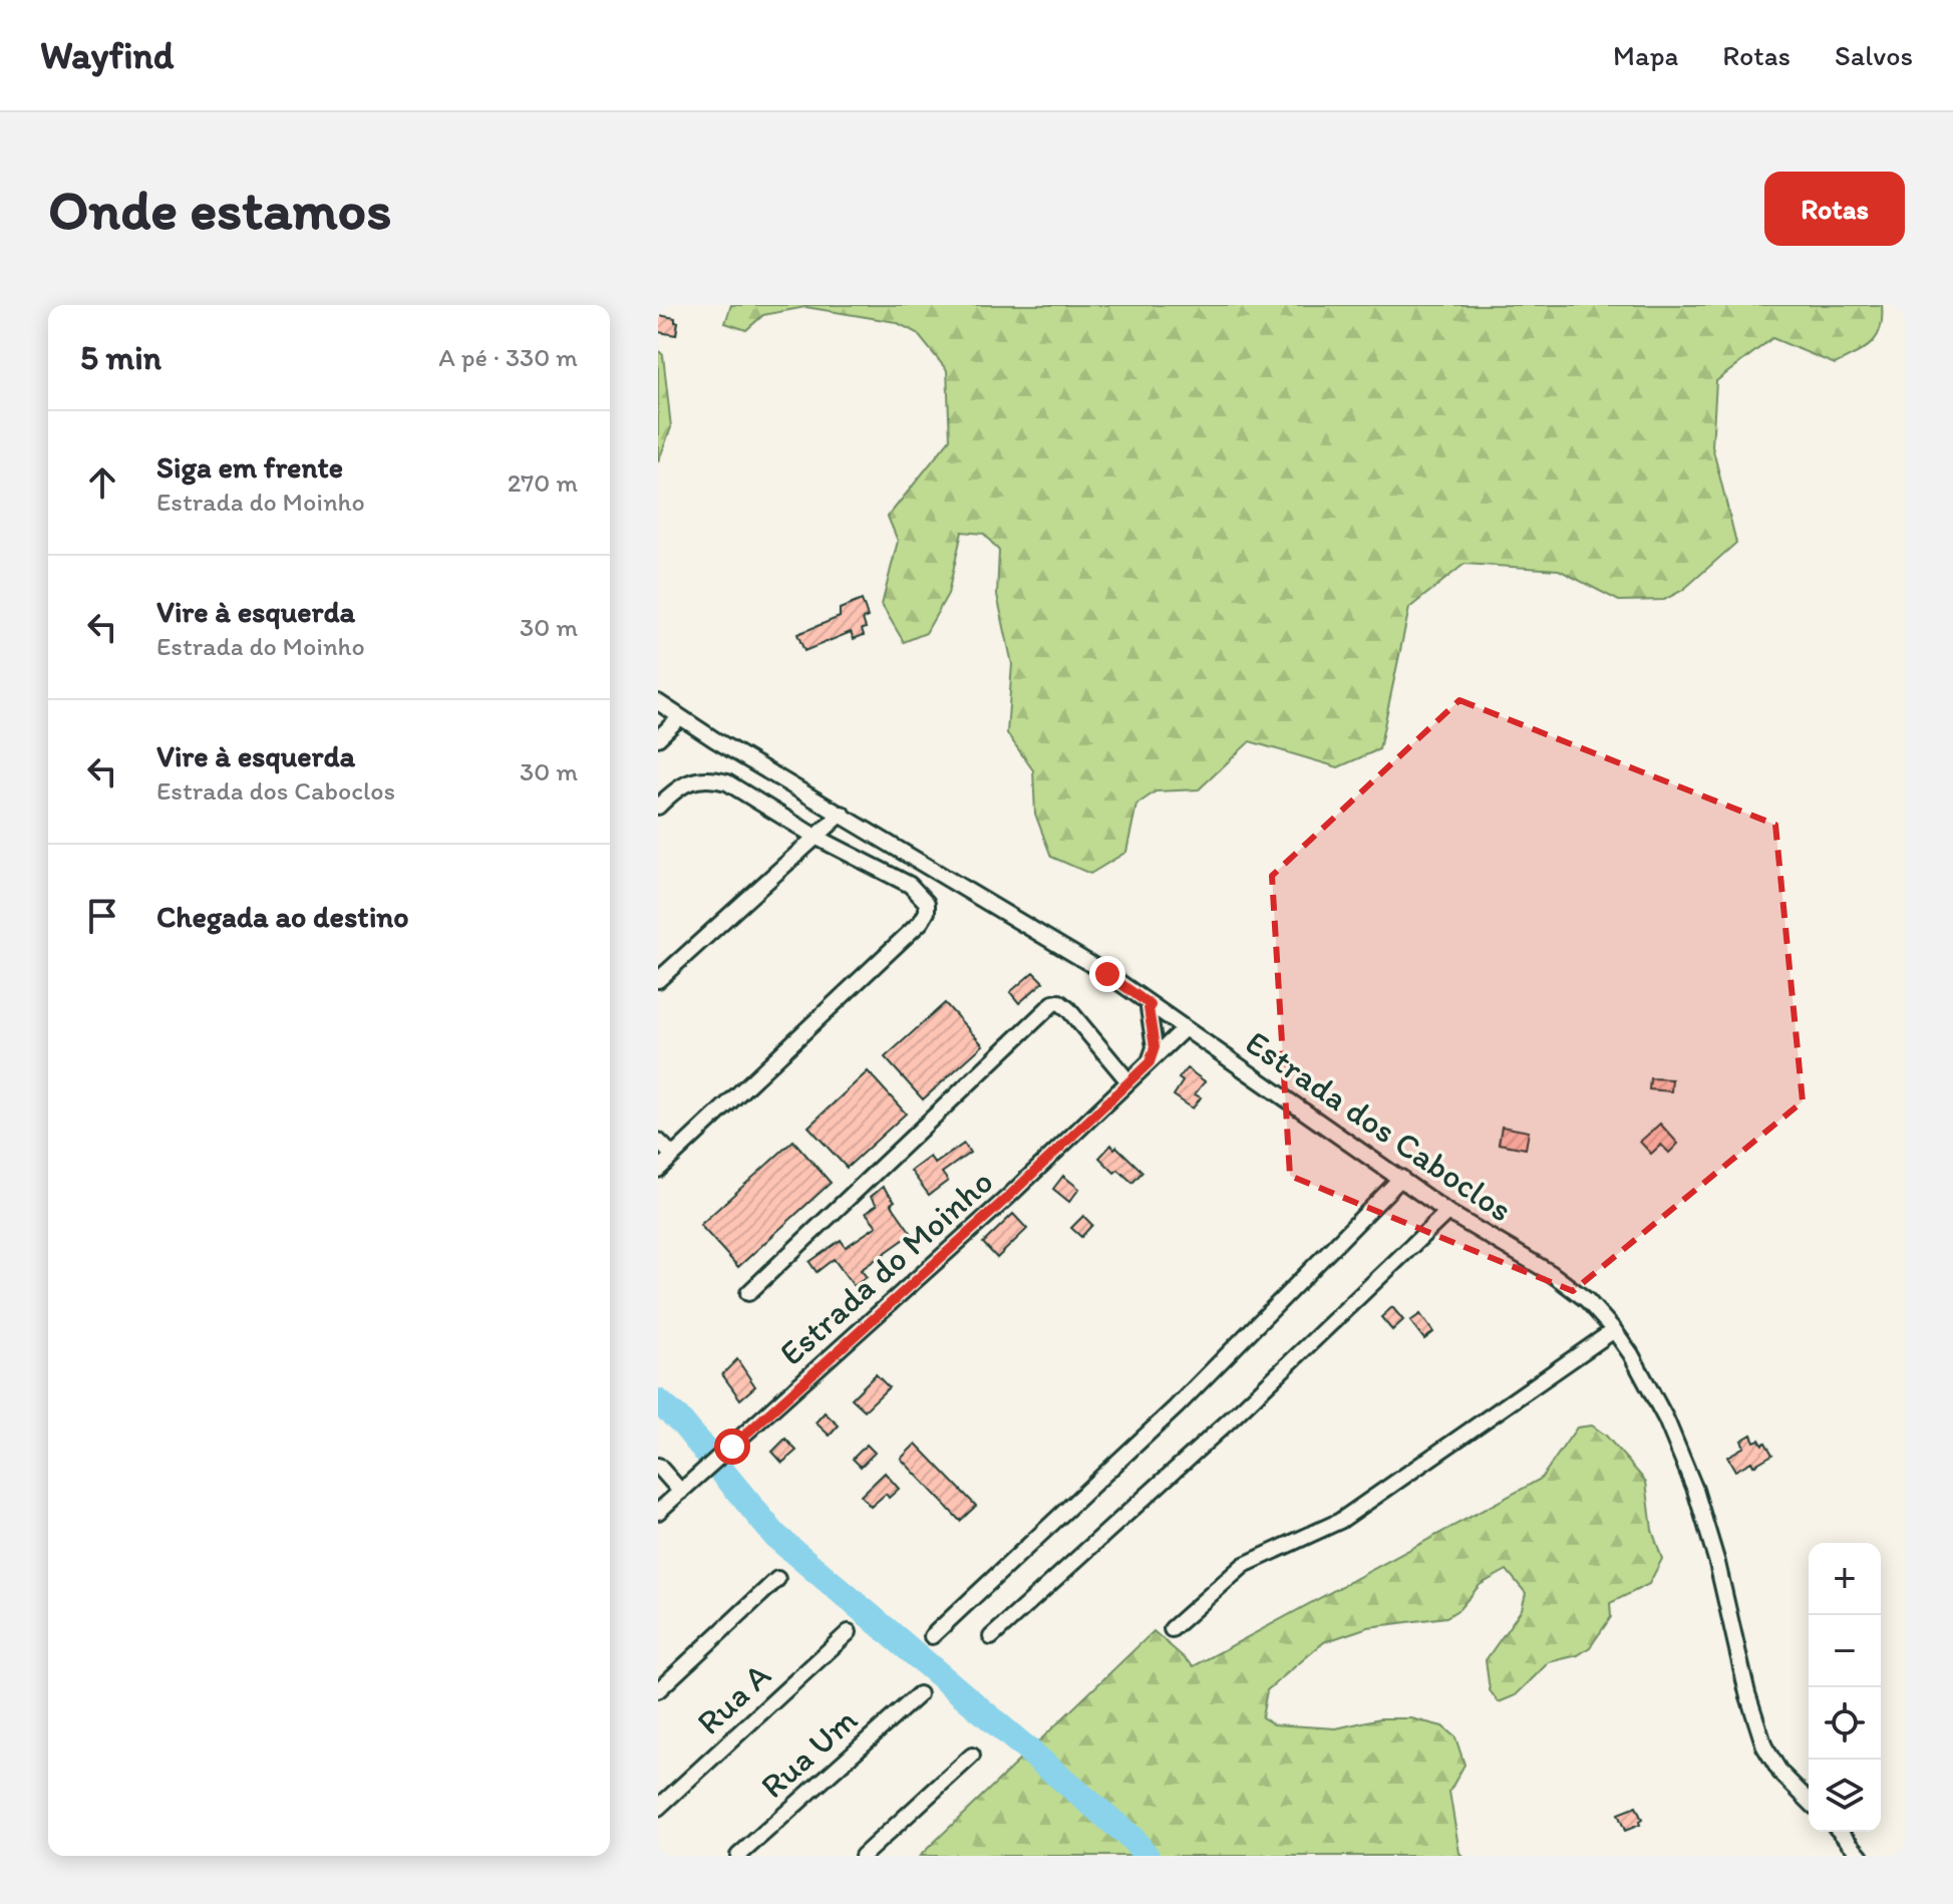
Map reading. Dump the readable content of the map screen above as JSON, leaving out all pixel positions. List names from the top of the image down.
{
  "streets": {
    "street": [
      "Estrada dos Caboclos",
      "Estrada do Moinho",
      "Rua A",
      "Rua Um"
    ]
  },
  "crossings": [
    ["Estrada dos Caboclos", "Estrada do Moinho"]
  ],
  "page": {
    "header": "Wayfind",
    "nav": ["Mapa", "Rotas", "Salvos"],
    "buttons": "Rotas",
    "title": "Onde estamos",
    "heading": ["5 min", "A pé · 330 m"],
    "list": [
      ["Siga em frente", "Estrada do Moinho", "270 m"],
      ["Vire à esquerda", "Estrada do Moinho", "30 m"],
      ["Vire à esquerda", "Estrada dos Caboclos", "30 m"],
      "Chegada ao destino"
    ],
    "map_buttons": ["+", "−"]
  }
}
